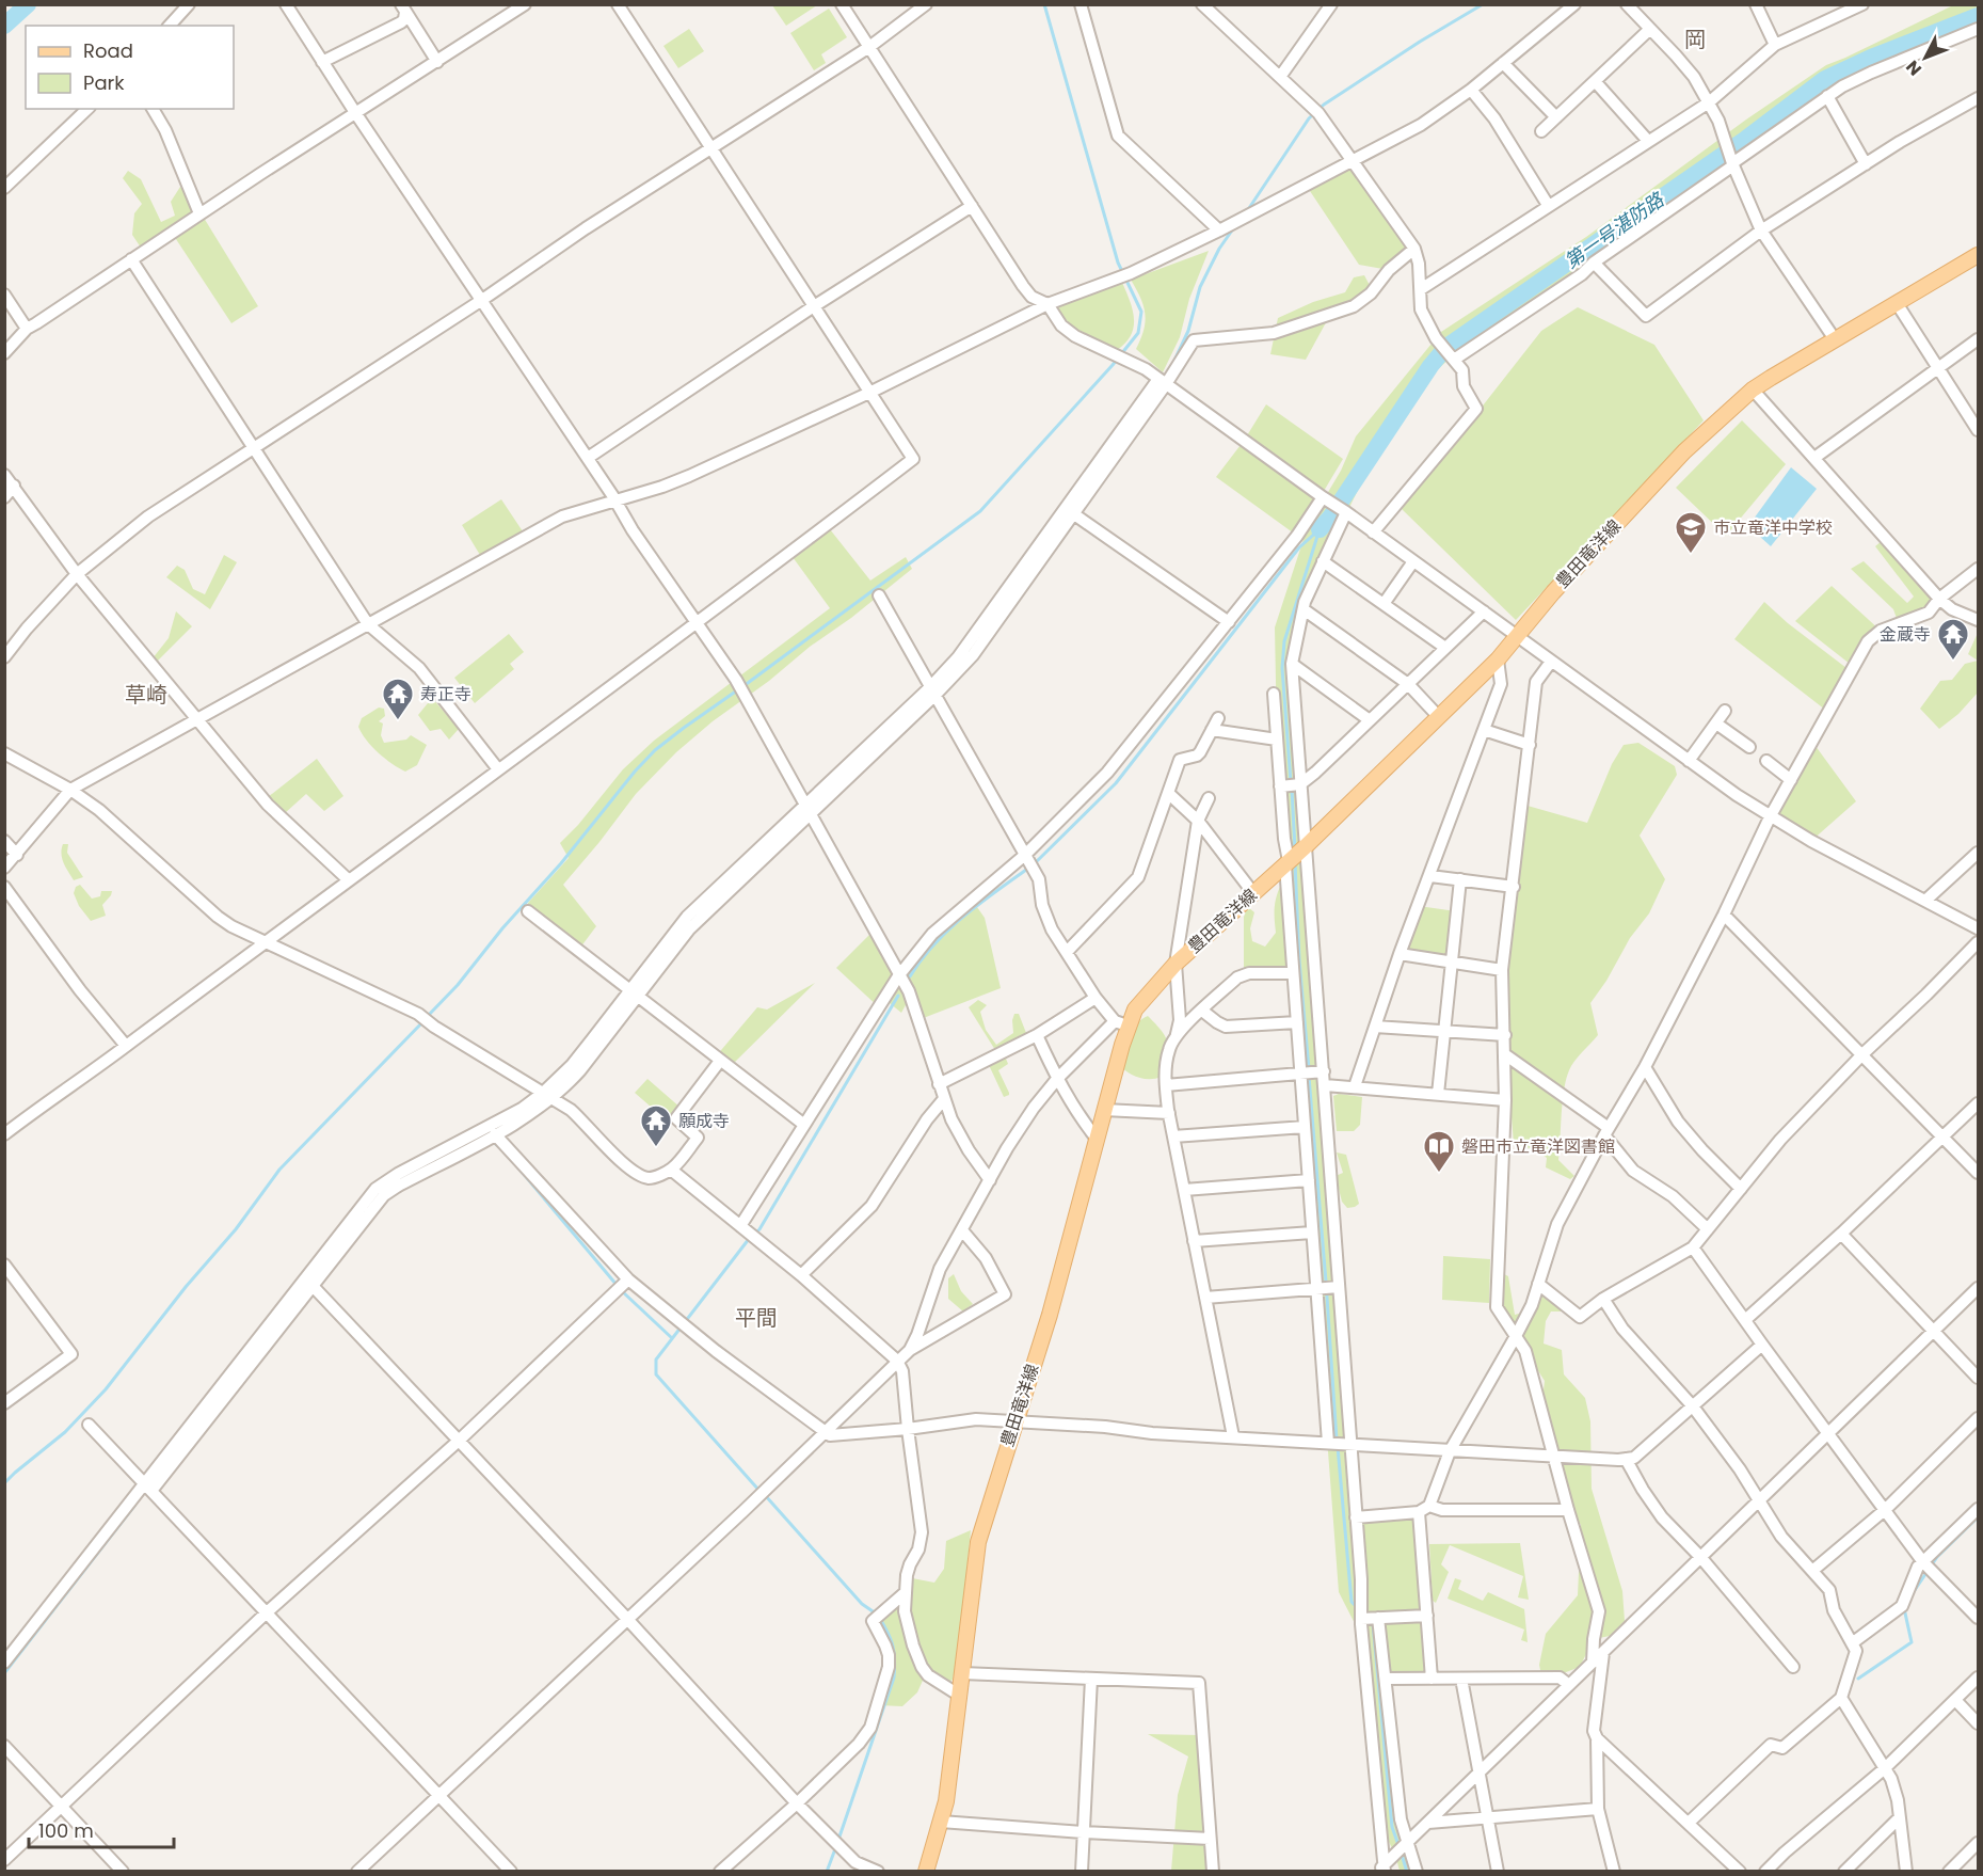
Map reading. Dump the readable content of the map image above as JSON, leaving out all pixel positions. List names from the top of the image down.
{
  "streets": {
    "main road": ["豊田竜洋線"]
  },
  "districts": ["岡", "草崎", "平間"],
  "water": ["第一号湛防路"],
  "places": {
    "school or university": ["市立竜洋中学校"],
    "temple": ["金蔵寺", "寿正寺", "願成寺"],
    "library": ["磐田市立竜洋図書館"]
  },
  "legend": ["Road", "Park"],
  "scale_bar": "100 m",
  "north": "bottom left"
}
